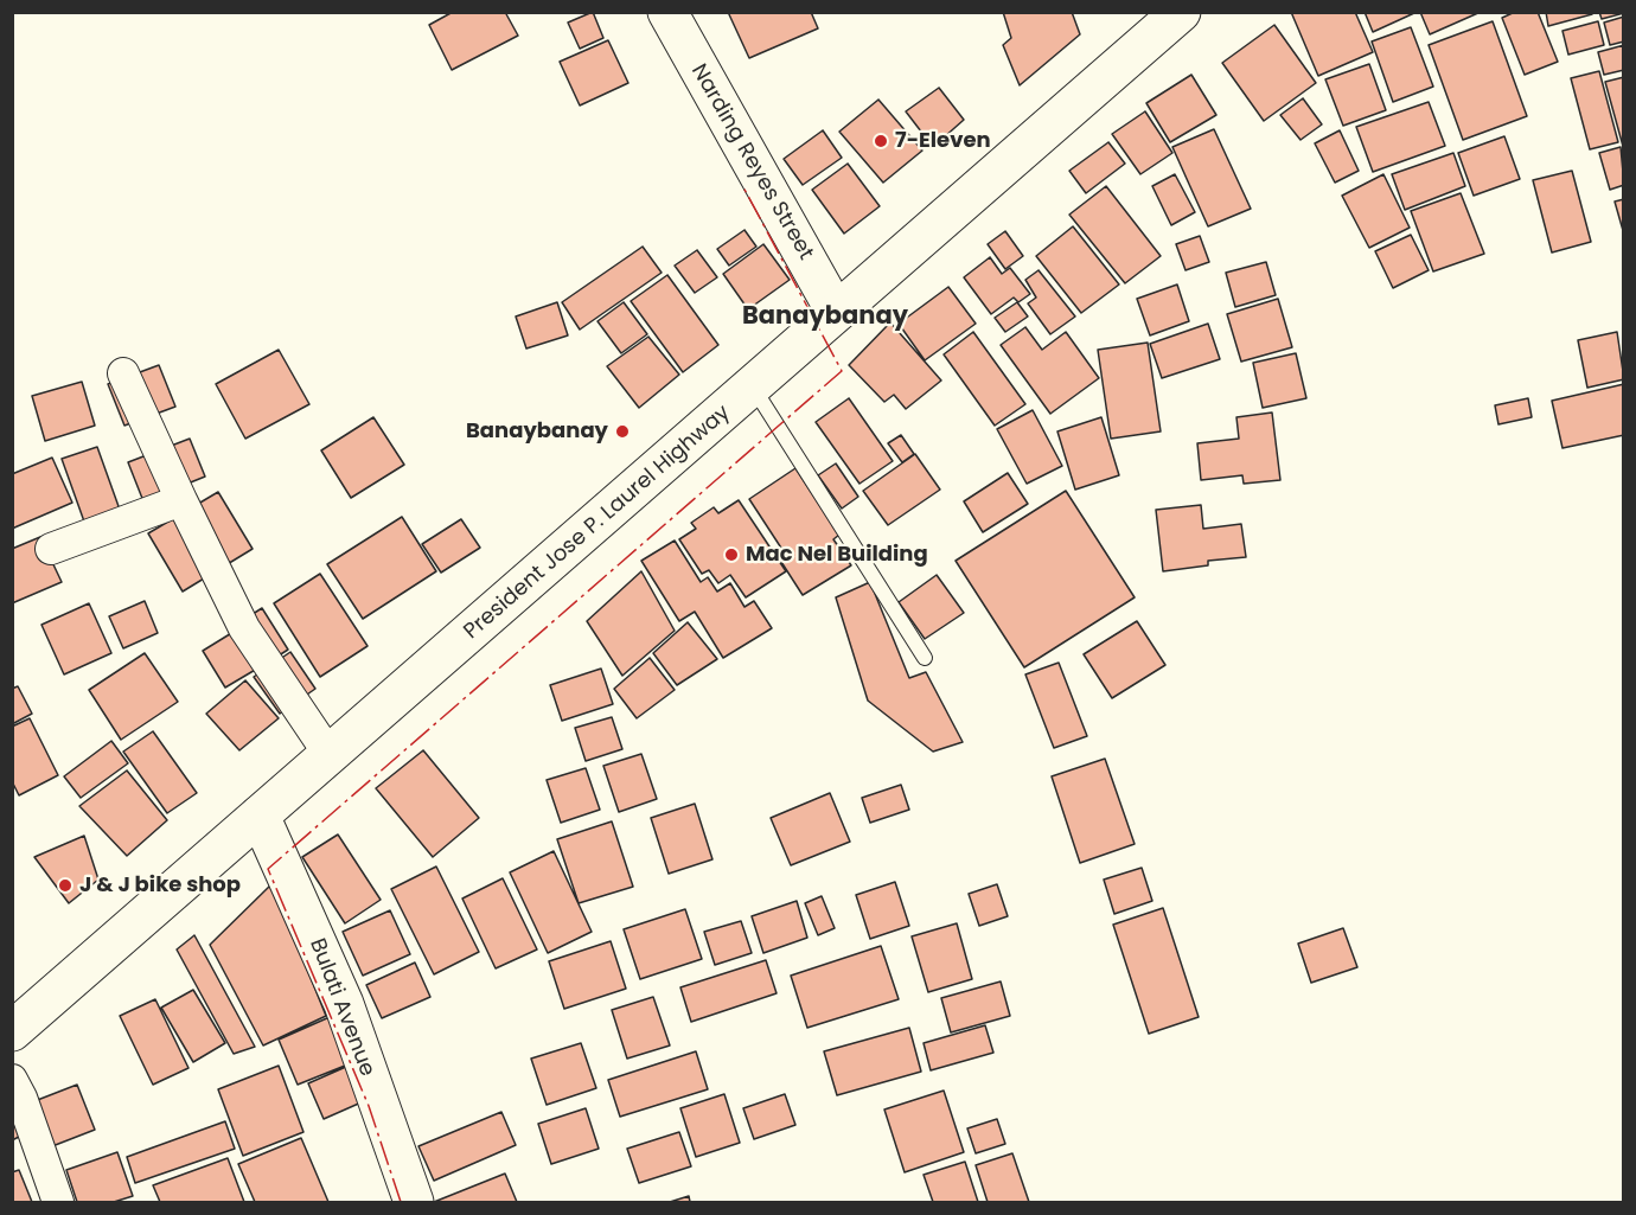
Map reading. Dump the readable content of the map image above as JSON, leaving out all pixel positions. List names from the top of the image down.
{
  "streets": {
    "main road": ["Narding Reyes Street", "President Jose P. Laurel Highway", "Bulati Avenue"]
  },
  "crossings": [
    ["Narding Reyes Street", "President Jose P. Laurel Highway"],
    ["President Jose P. Laurel Highway", "Bulati Avenue"]
  ],
  "districts": ["Banaybanay"],
  "places": [
    "7-Eleven",
    "Banaybanay",
    "Mac Nel Building",
    "J & J bike shop"
  ]
}
